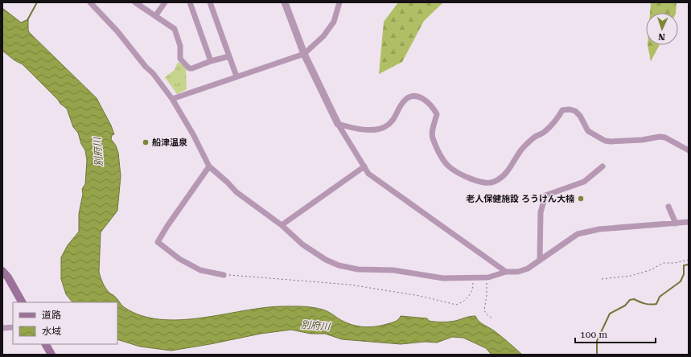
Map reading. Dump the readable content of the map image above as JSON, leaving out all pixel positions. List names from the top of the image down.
{
  "water": ["別府川"],
  "places": ["船津温泉", "老人保健施設 ろうけん大楠"],
  "legend": ["道路", "水域"],
  "scale_bar": "100 m",
  "north": "bottom"
}
